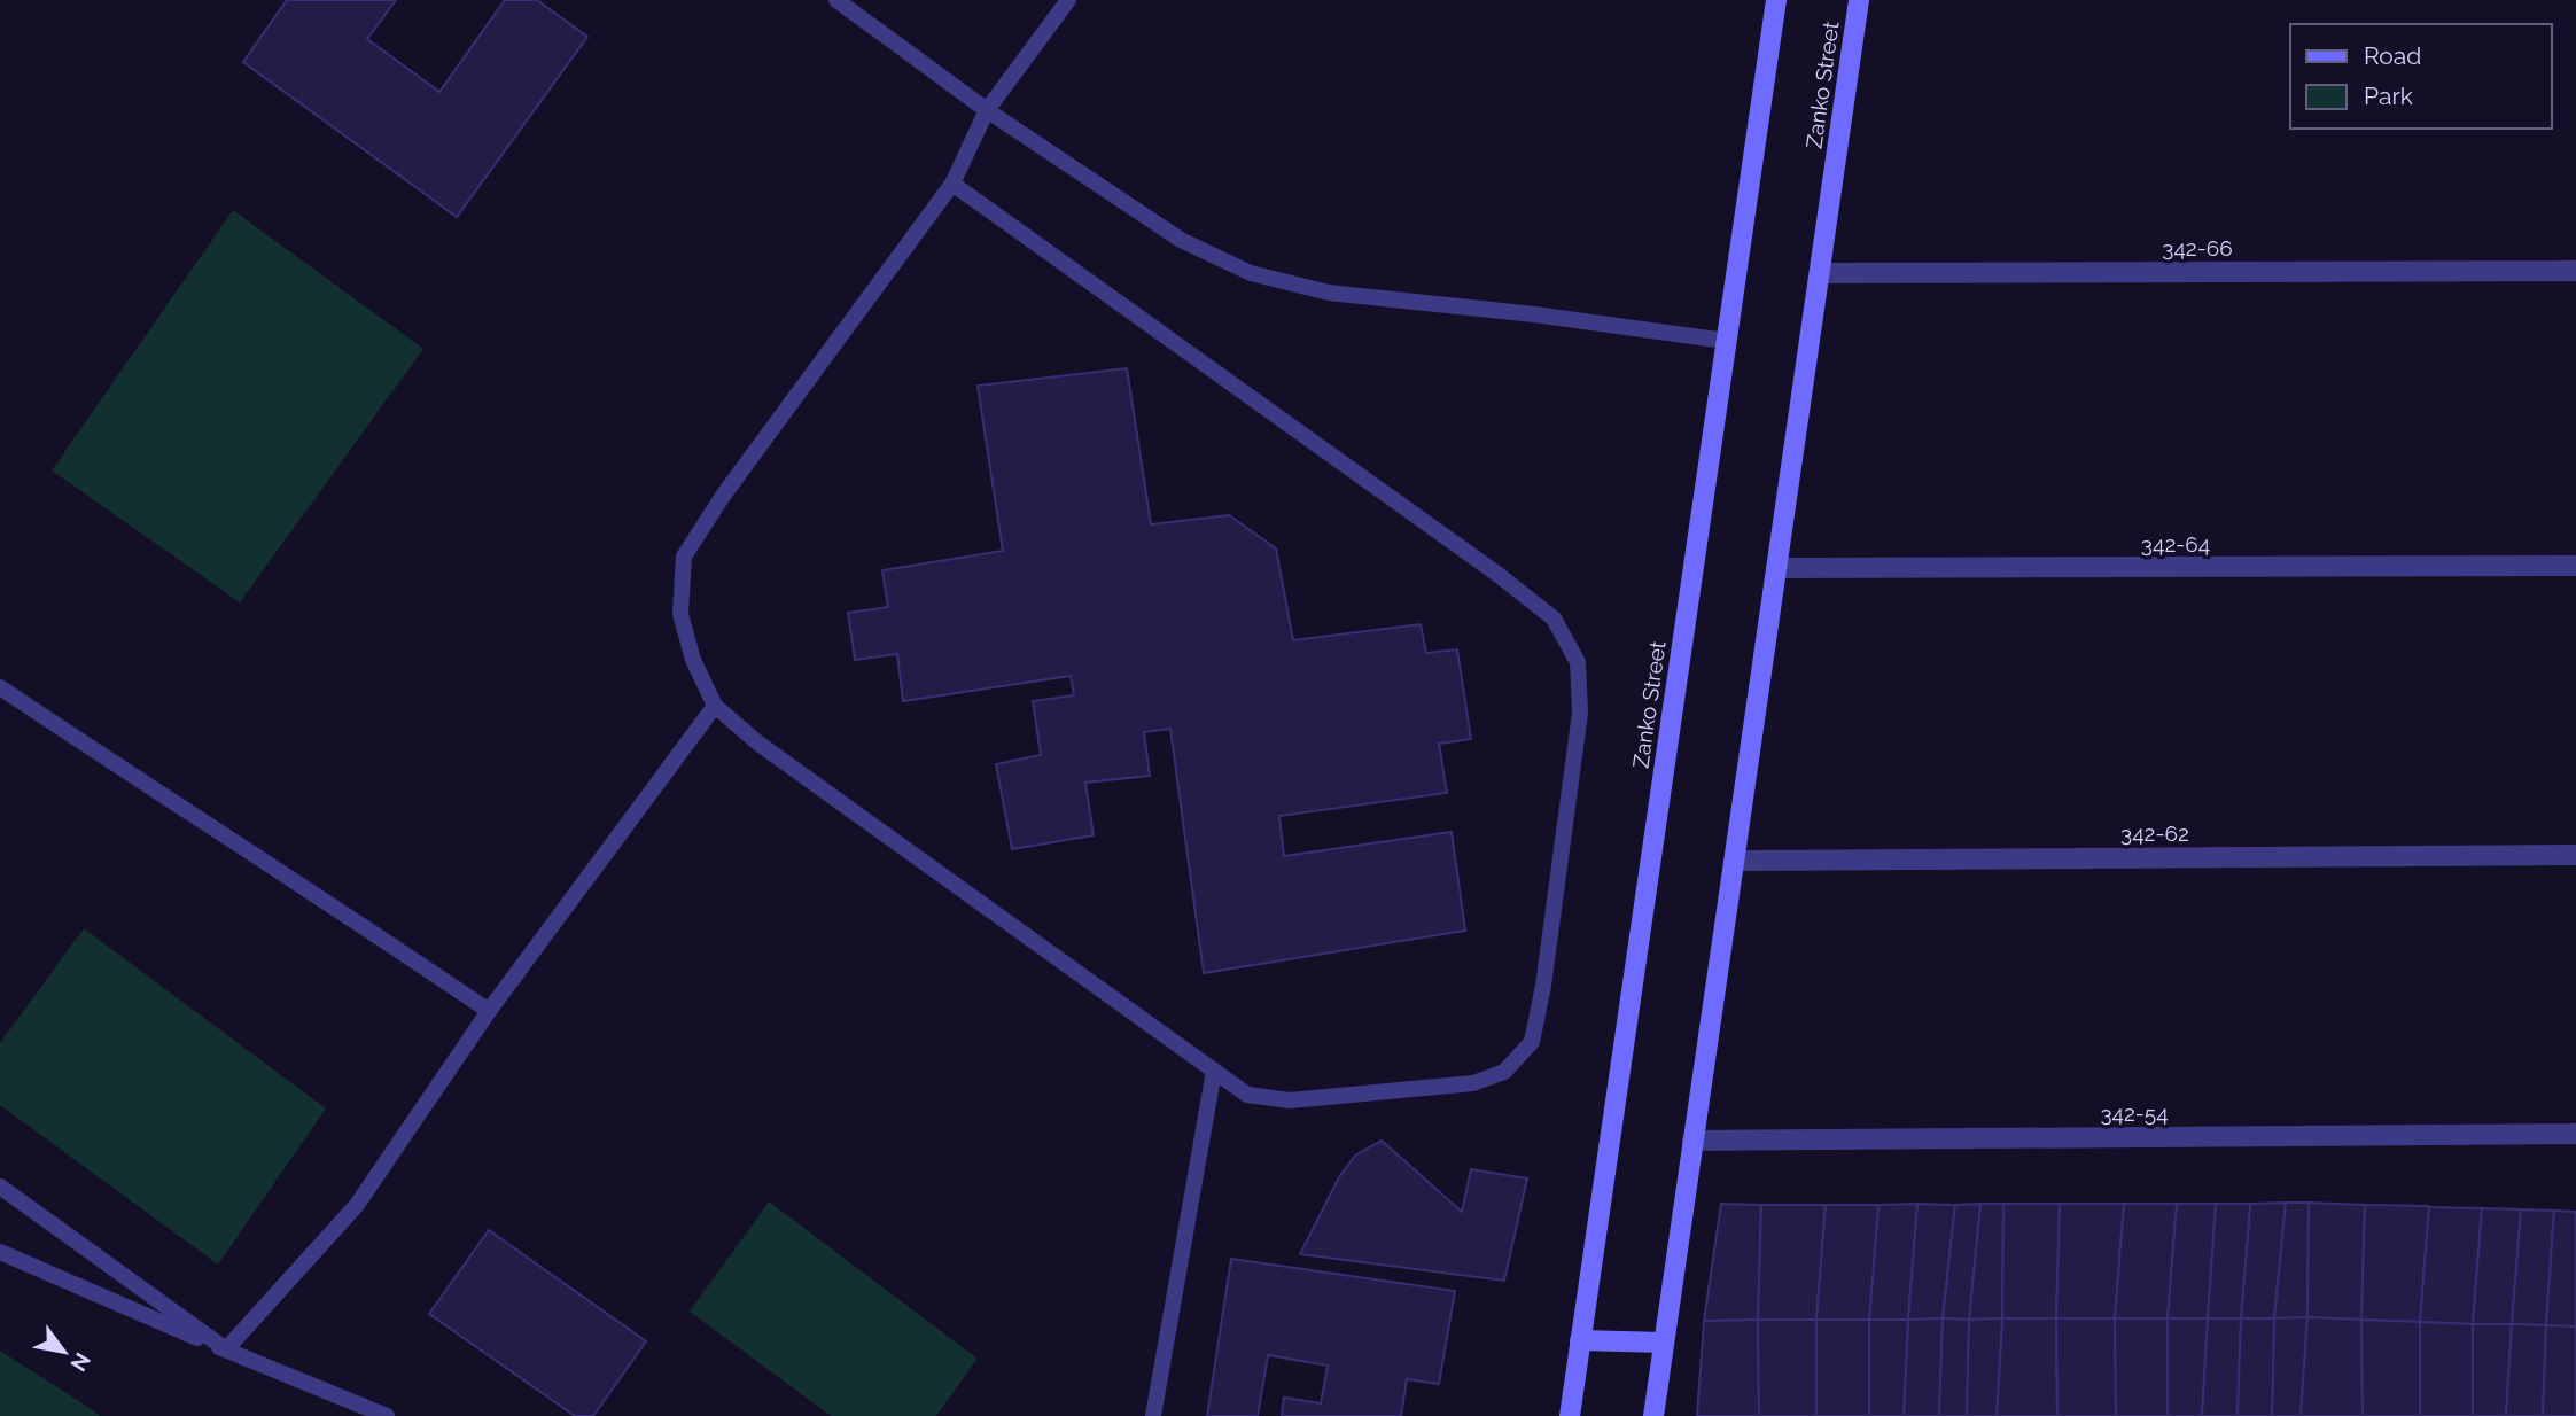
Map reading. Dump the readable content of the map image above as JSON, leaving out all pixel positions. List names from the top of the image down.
{
  "streets": {
    "main road": ["Zanko Street"],
    "street": [
      "342-66",
      "342-64",
      "342-62",
      "342-54"
    ]
  },
  "crossings": [
    ["Zanko Street", "342-66"],
    ["Zanko Street", "342-64"],
    ["Zanko Street", "342-62"],
    ["Zanko Street", "342-54"]
  ],
  "legend": ["Road", "Park"],
  "north": "bottom right"
}
